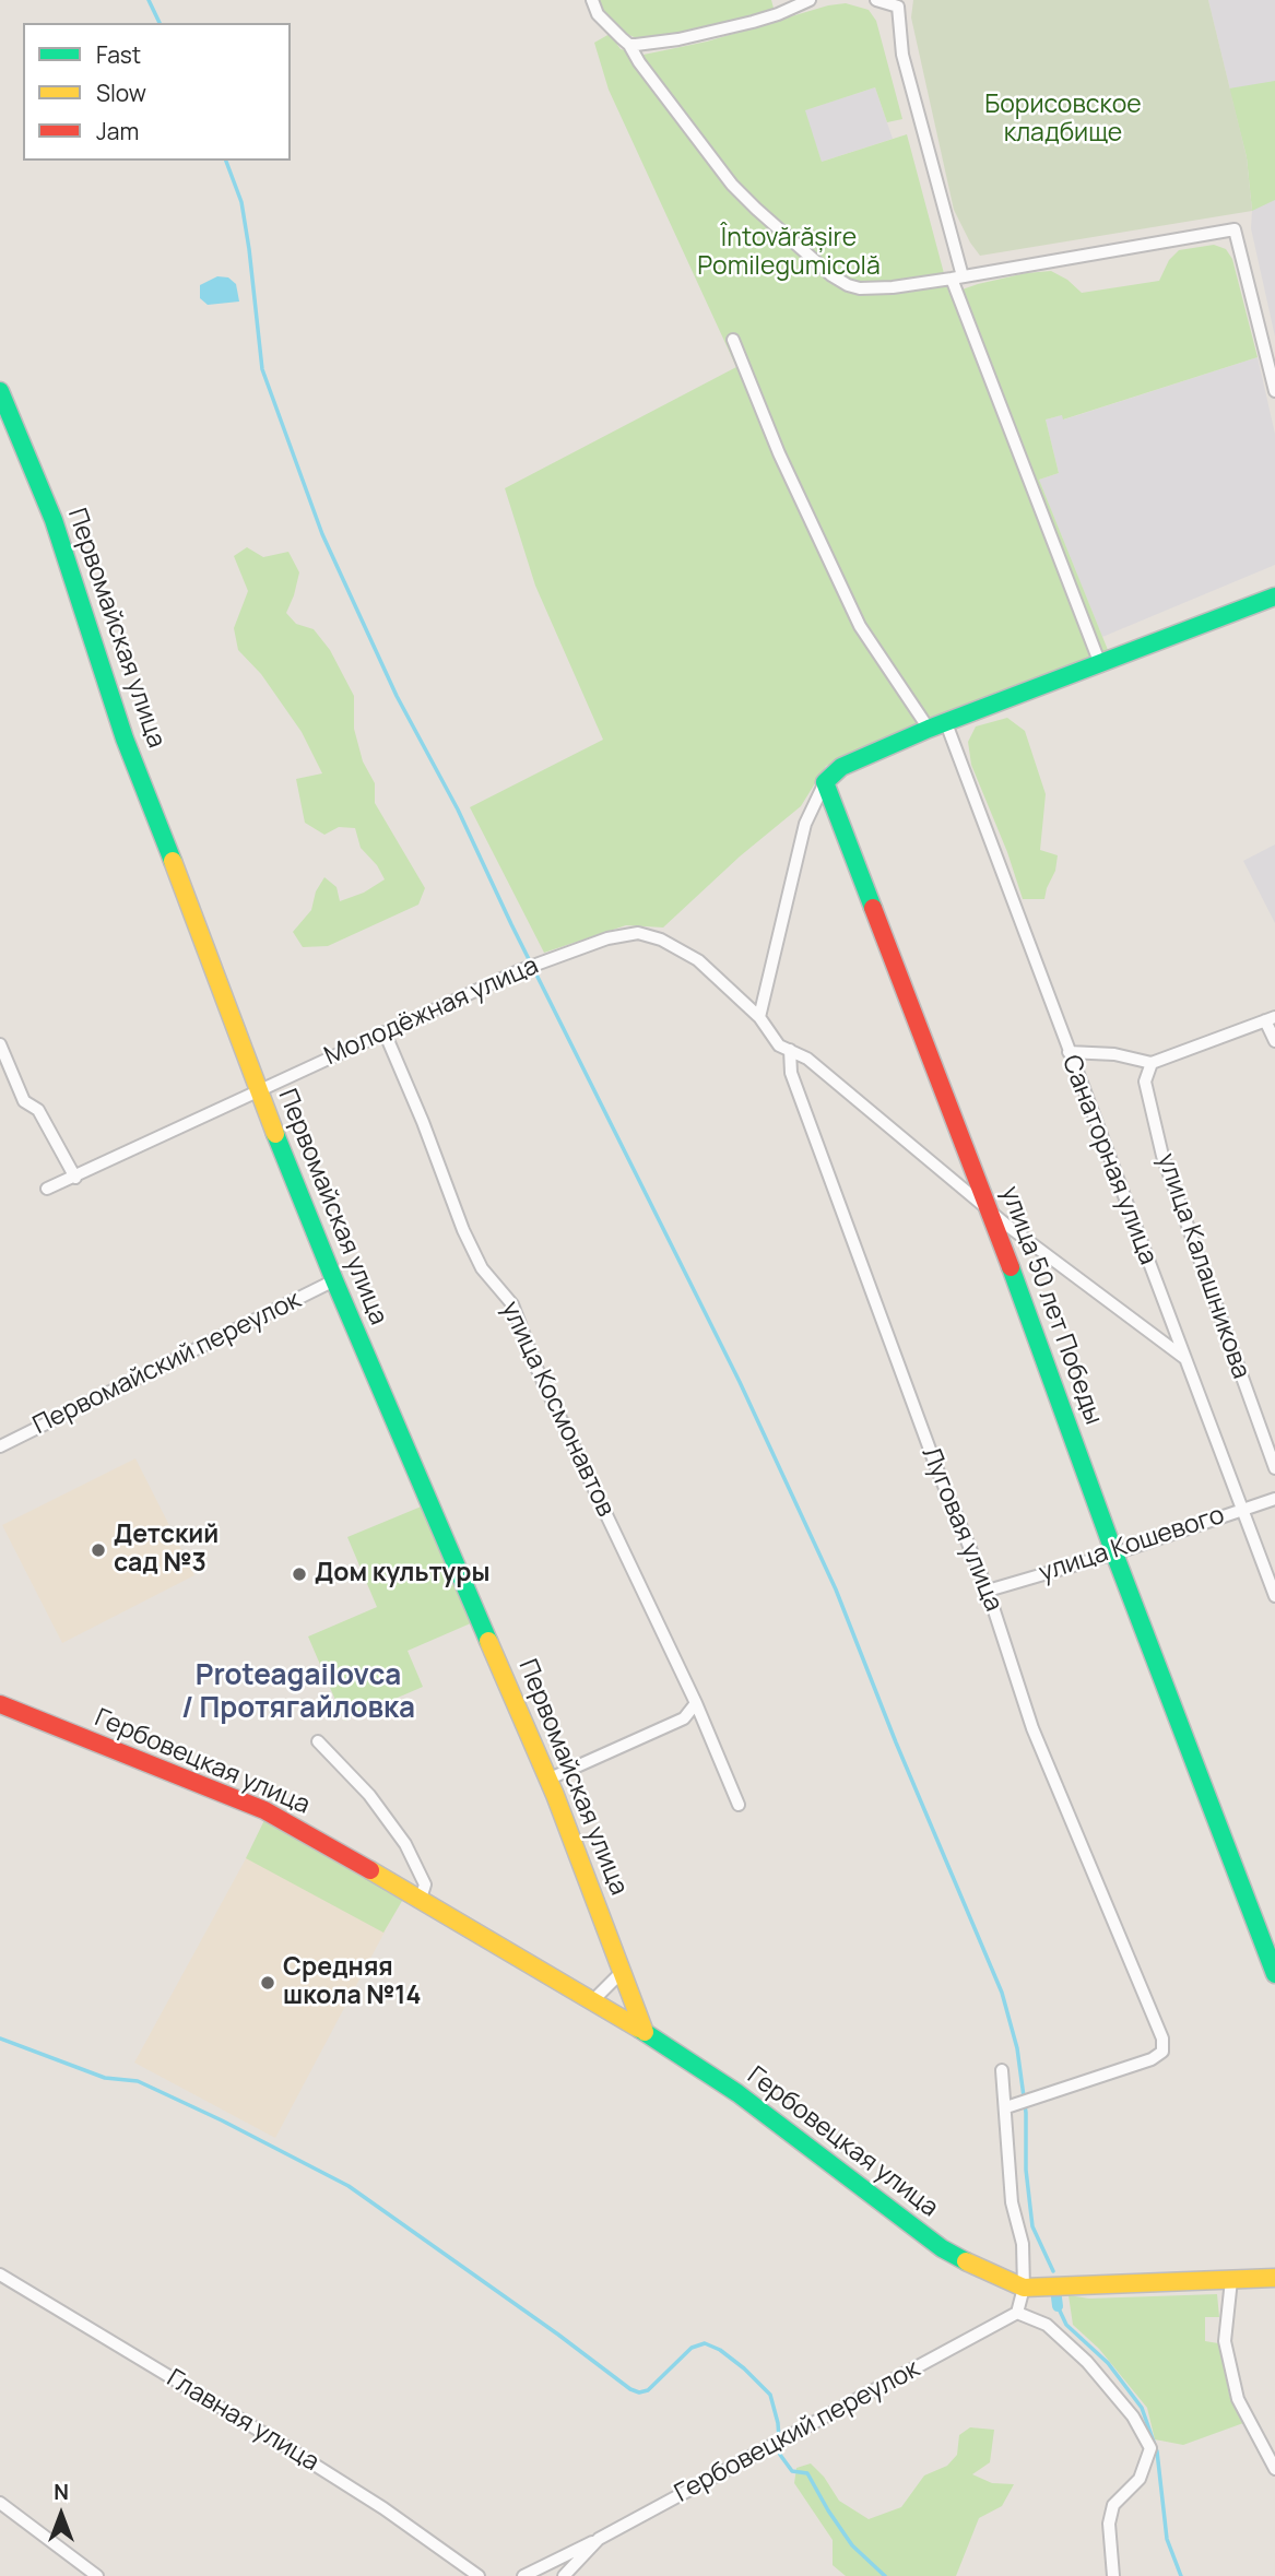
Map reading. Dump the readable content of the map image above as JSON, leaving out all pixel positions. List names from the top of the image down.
{
  "streets": {
    "street": [
      "Первомайская улица",
      "Молодёжная улица",
      "Санаторная улица",
      "улица Калашникова",
      "улица 50 лет Победы",
      "Первомайский переулок",
      "улица Космонавтов",
      "Луговая улица",
      "улица Кошевого",
      "Гербовецкая улица",
      "Главная улица",
      "Гербовецкий переулок"
    ]
  },
  "crossings": [
    ["Первомайская улица", "Молодёжная улица"],
    ["Первомайская улица", "Первомайский переулок"],
    ["Первомайская улица", "Гербовецкая улица"],
    ["Молодёжная улица", "Санаторная улица"],
    ["Молодёжная улица", "улица 50 лет Победы"],
    ["Молодёжная улица", "улица Космонавтов"],
    ["Молодёжная улица", "Луговая улица"],
    ["Санаторная улица", "улица Кошевого"],
    ["улица 50 лет Победы", "улица Кошевого"],
    ["Луговая улица", "улица Кошевого"]
  ],
  "districts": ["Proteagailovca / Протягайловка"],
  "parks": ["Борисовское кладбище", "Întovărășire Pomilegumicolă"],
  "places": ["Детский сад №3", "Дом культуры", "Средняя школа №14"],
  "legend": ["Fast", "Slow", "Jam"],
  "north": "top"
}
